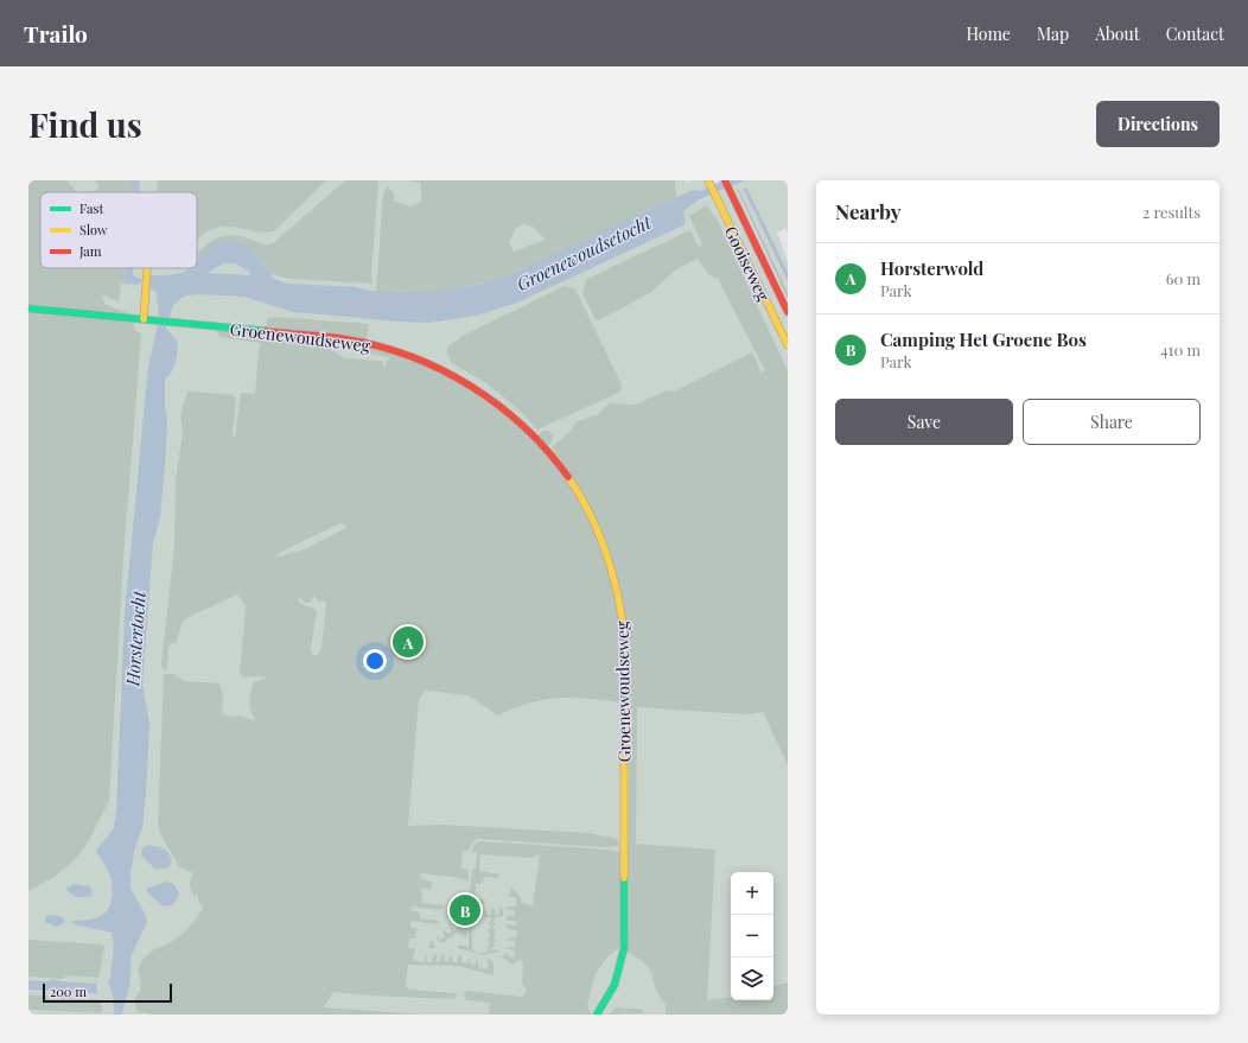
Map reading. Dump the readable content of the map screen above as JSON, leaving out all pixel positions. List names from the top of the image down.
{
  "streets": {
    "main road": ["Gooiseweg", "Groenewoudseweg"]
  },
  "water": ["Groenewoudsetocht", "Horstertocht"],
  "legend": ["Fast", "Slow", "Jam"],
  "scale_bar": "200 m",
  "page": {
    "header": "Trailo",
    "nav": [
      "Home",
      "Map",
      "About",
      "Contact"
    ],
    "buttons": [
      "Directions",
      ["Save", "Share"]
    ],
    "title": "Find us",
    "heading": ["Nearby", "2 results"],
    "list": [
      {
        "mark": "A",
        "name": "Horsterwold",
        "note": "Park",
        "value": "60 m"
      },
      {
        "mark": "B",
        "name": "Camping Het Groene Bos",
        "note": "Park",
        "value": "410 m"
      }
    ],
    "pins": ["A", "B"],
    "map_buttons": ["+", "−"],
    "scale": "200 m"
  }
}
